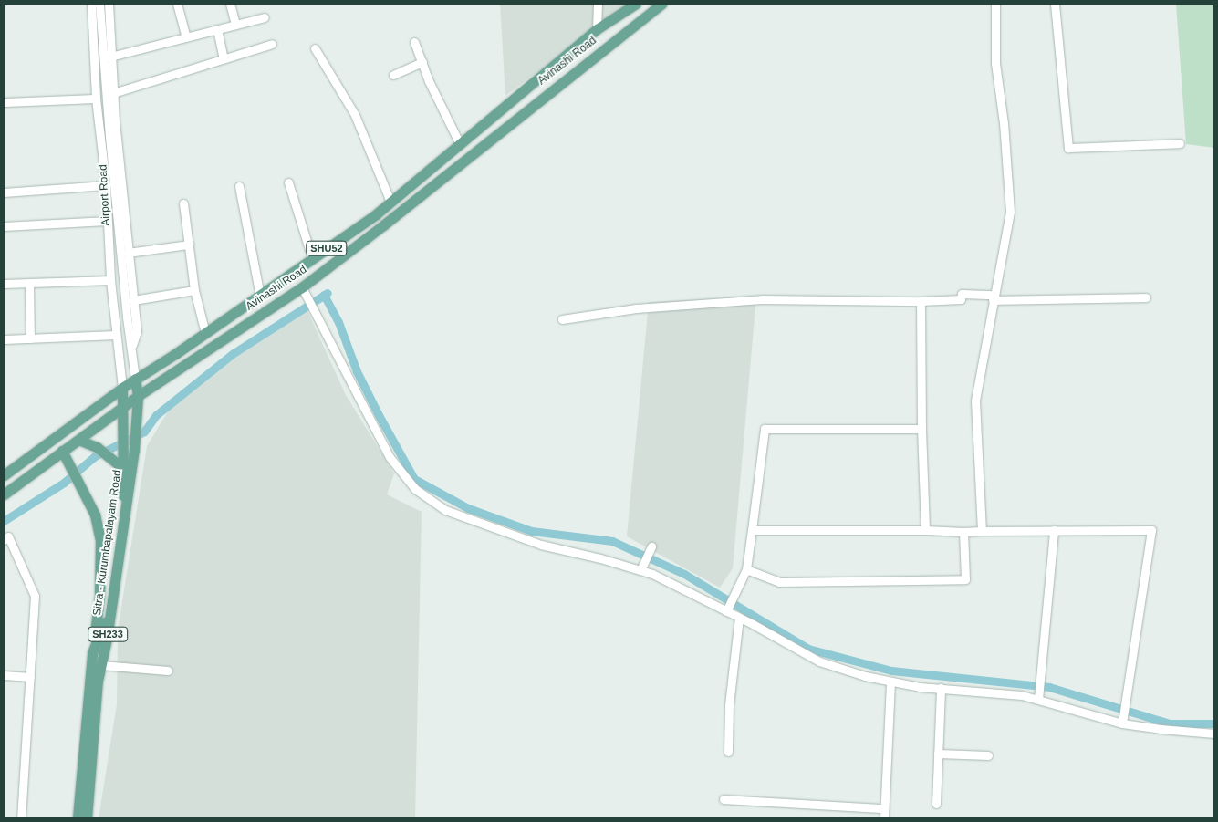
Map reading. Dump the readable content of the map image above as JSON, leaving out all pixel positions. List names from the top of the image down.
{
  "streets": {
    "main road": [
      "Avinashi Road",
      "SHU52",
      "Sitra - Kurumbapalayam Road",
      "SH233"
    ],
    "street": ["Airport Road"]
  },
  "crossings": [
    ["Avinashi Road", "Airport Road"],
    ["Avinashi Road", "Sitra - Kurumbapalayam Road"],
    ["Airport Road", "Sitra - Kurumbapalayam Road"]
  ]
}
